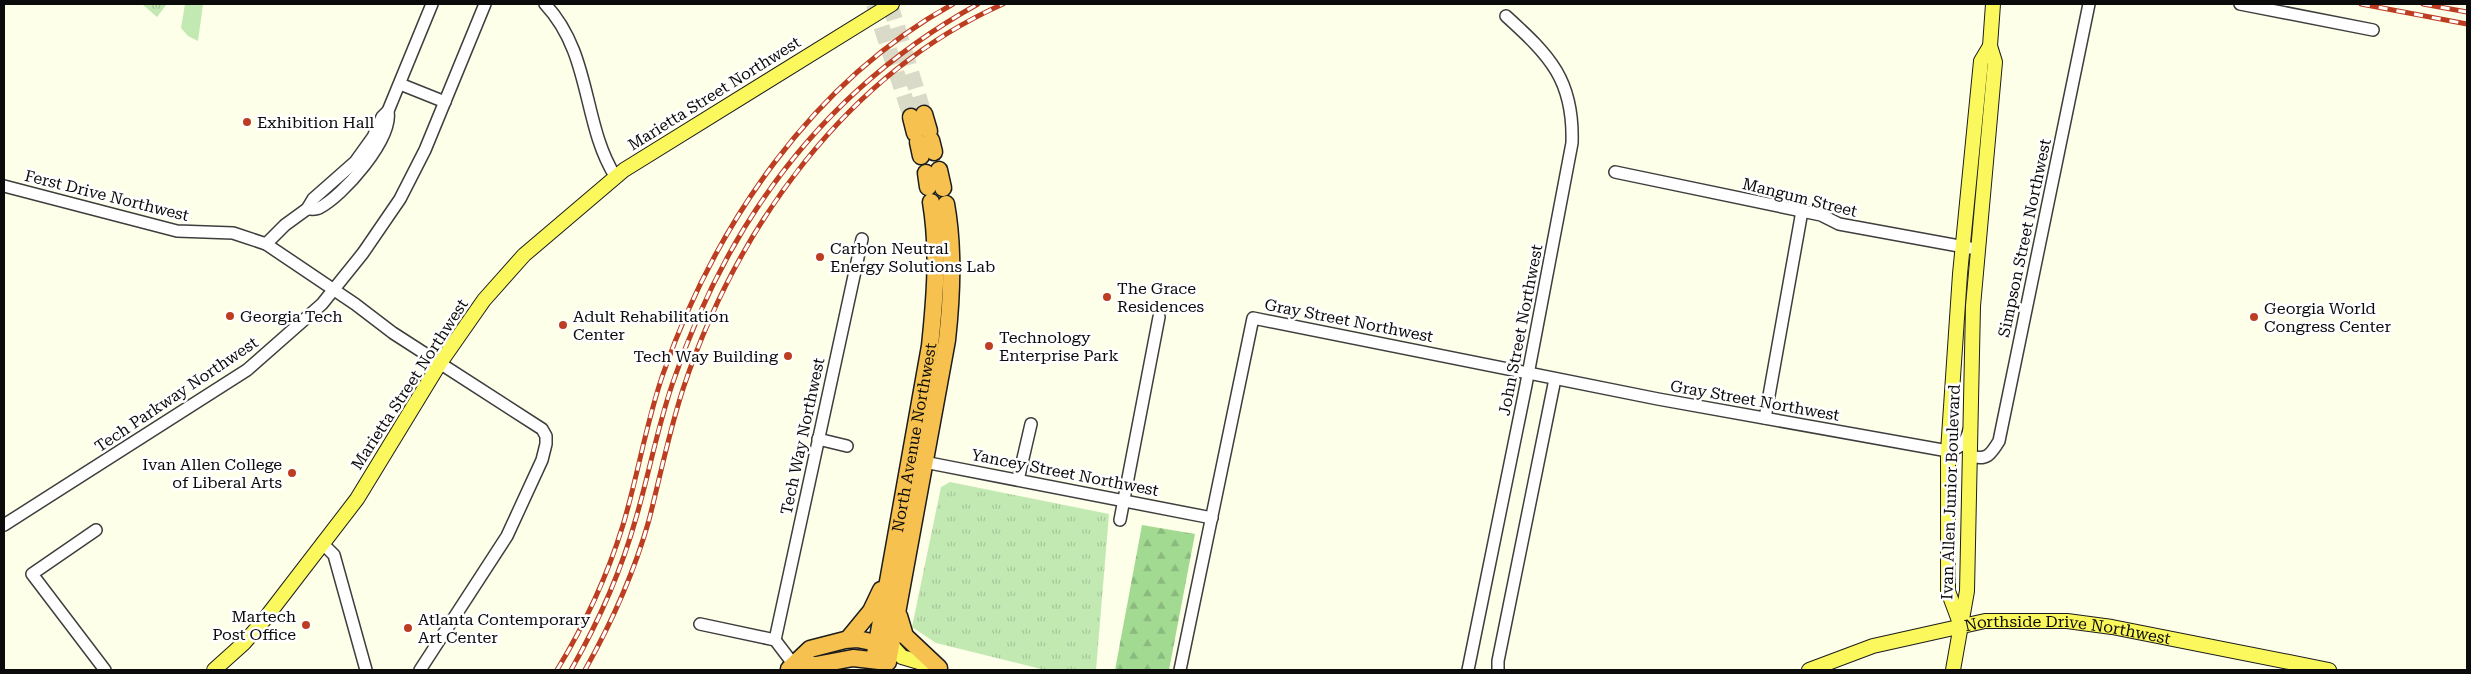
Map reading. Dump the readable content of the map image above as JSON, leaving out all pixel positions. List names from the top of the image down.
{
  "streets": {
    "highway": ["North Avenue Northwest"],
    "main road": ["Marietta Street Northwest", "Ivan Allen Junior Boulevard", "Northside Drive Northwest"],
    "street": [
      "Ferst Drive Northwest",
      "Mangum Street",
      "Simpson Street Northwest",
      "Gray Street Northwest",
      "John Street Northwest",
      "Tech Parkway Northwest",
      "Tech Way Northwest",
      "Yancey Street Northwest"
    ]
  },
  "crossings": [
    ["Marietta Street Northwest", "Ferst Drive Northwest"],
    ["Ferst Drive Northwest", "Tech Parkway Northwest"],
    ["Mangum Street", "Ivan Allen Junior Boulevard"],
    ["Simpson Street Northwest", "Ivan Allen Junior Boulevard"],
    ["Gray Street Northwest", "John Street Northwest"],
    ["Gray Street Northwest", "Yancey Street Northwest"],
    ["Gray Street Northwest", "Ivan Allen Junior Boulevard"],
    ["North Avenue Northwest", "Yancey Street Northwest"],
    ["Ivan Allen Junior Boulevard", "Northside Drive Northwest"]
  ],
  "places": [
    "Exhibition Hall",
    "Carbon Neutral Energy Solutions Lab",
    "The Grace Residences",
    "Georgia Tech",
    "Georgia World Congress Center",
    "Adult Rehabilitation Center",
    "Technology Enterprise Park",
    "Tech Way Building",
    "Ivan Allen College of Liberal Arts",
    "Martech Post Office",
    "Atlanta Contemporary Art Center"
  ]
}
